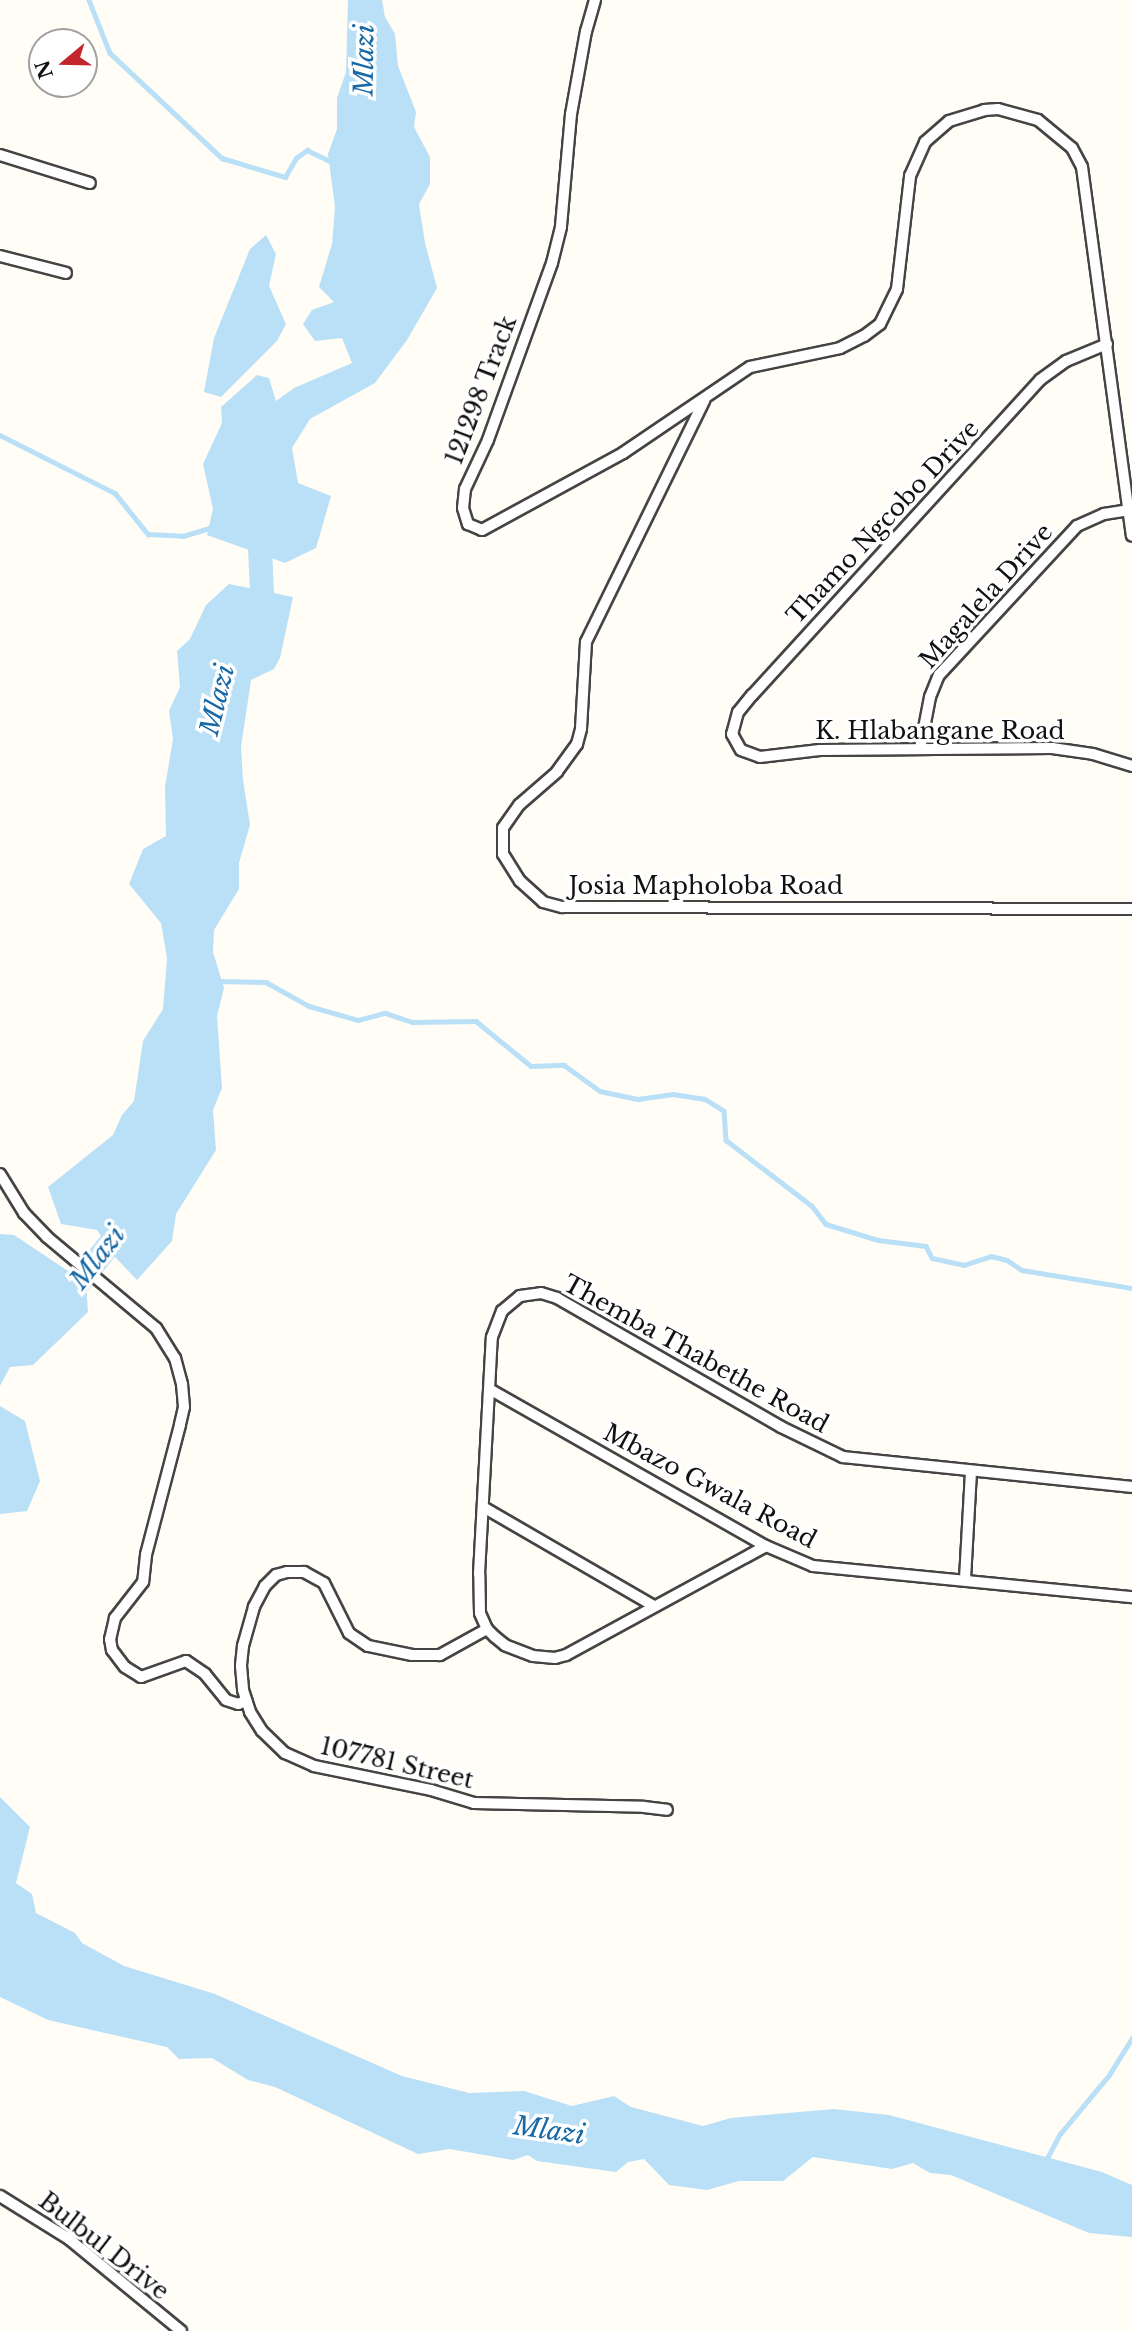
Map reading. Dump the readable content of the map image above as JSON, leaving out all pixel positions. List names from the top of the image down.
{
  "streets": {
    "street": [
      "121298 Track",
      "Thamo Ngcobo Drive",
      "Magalela Drive",
      "K. Hlabangane Road",
      "Josia Mapholoba Road",
      "Themba Thabethe Road",
      "Mbazo Gwala Road",
      "107781 Street",
      "Bulbul Drive"
    ]
  },
  "crossings": [
    ["121298 Track", "Josia Mapholoba Road"],
    ["Thamo Ngcobo Drive", "K. Hlabangane Road"],
    ["Magalela Drive", "K. Hlabangane Road"],
    ["Themba Thabethe Road", "Mbazo Gwala Road"],
    ["Themba Thabethe Road", "107781 Street"]
  ],
  "water": ["Mlazi"],
  "north": "left"
}
